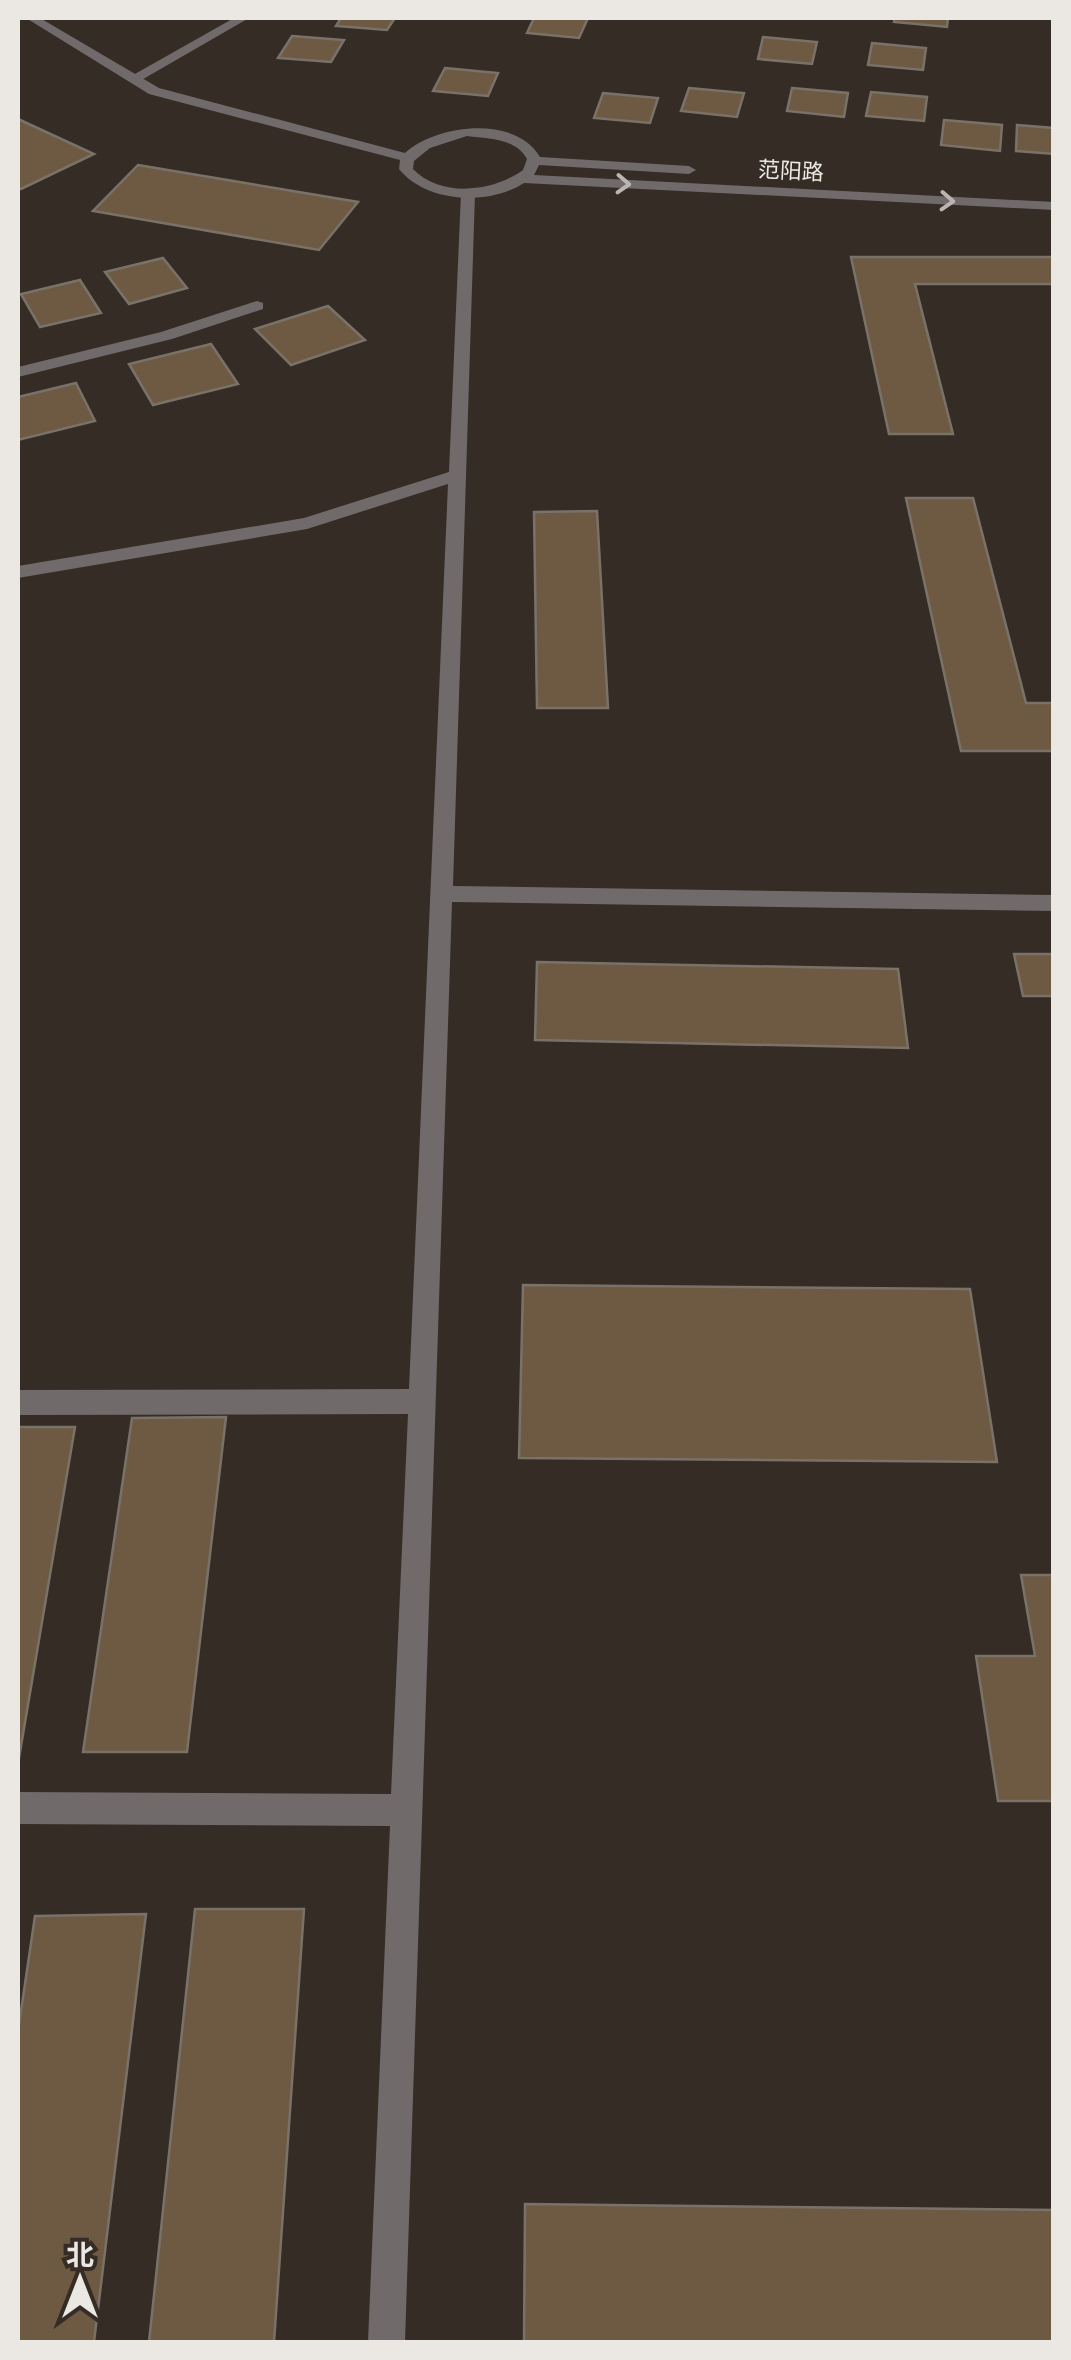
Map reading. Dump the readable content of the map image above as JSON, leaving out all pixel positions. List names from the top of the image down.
{
  "streets": {
    "street": ["范阳路"]
  },
  "north": "top"
}
